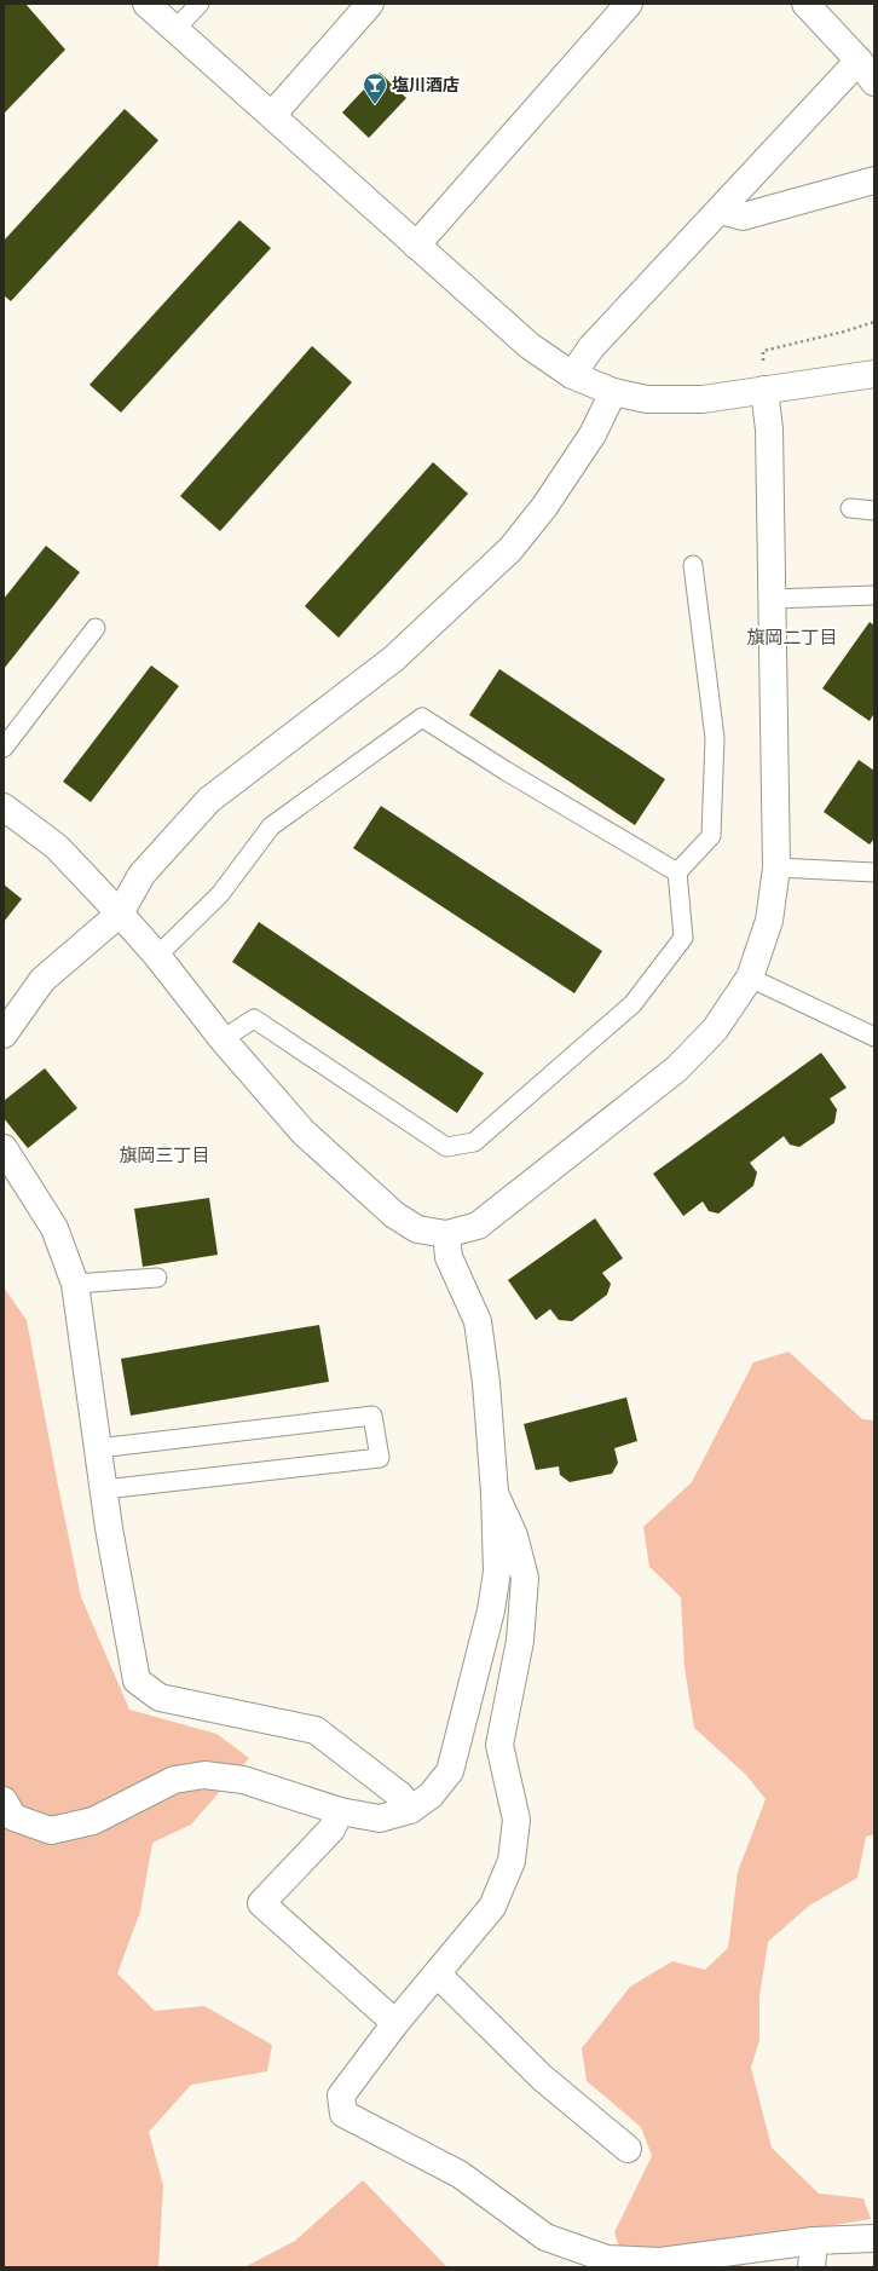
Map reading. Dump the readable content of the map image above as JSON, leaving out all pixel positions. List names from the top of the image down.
{
  "districts": ["旗岡二丁目", "旗岡三丁目"],
  "places": {
    "bar": ["塩川酒店"]
  }
}
